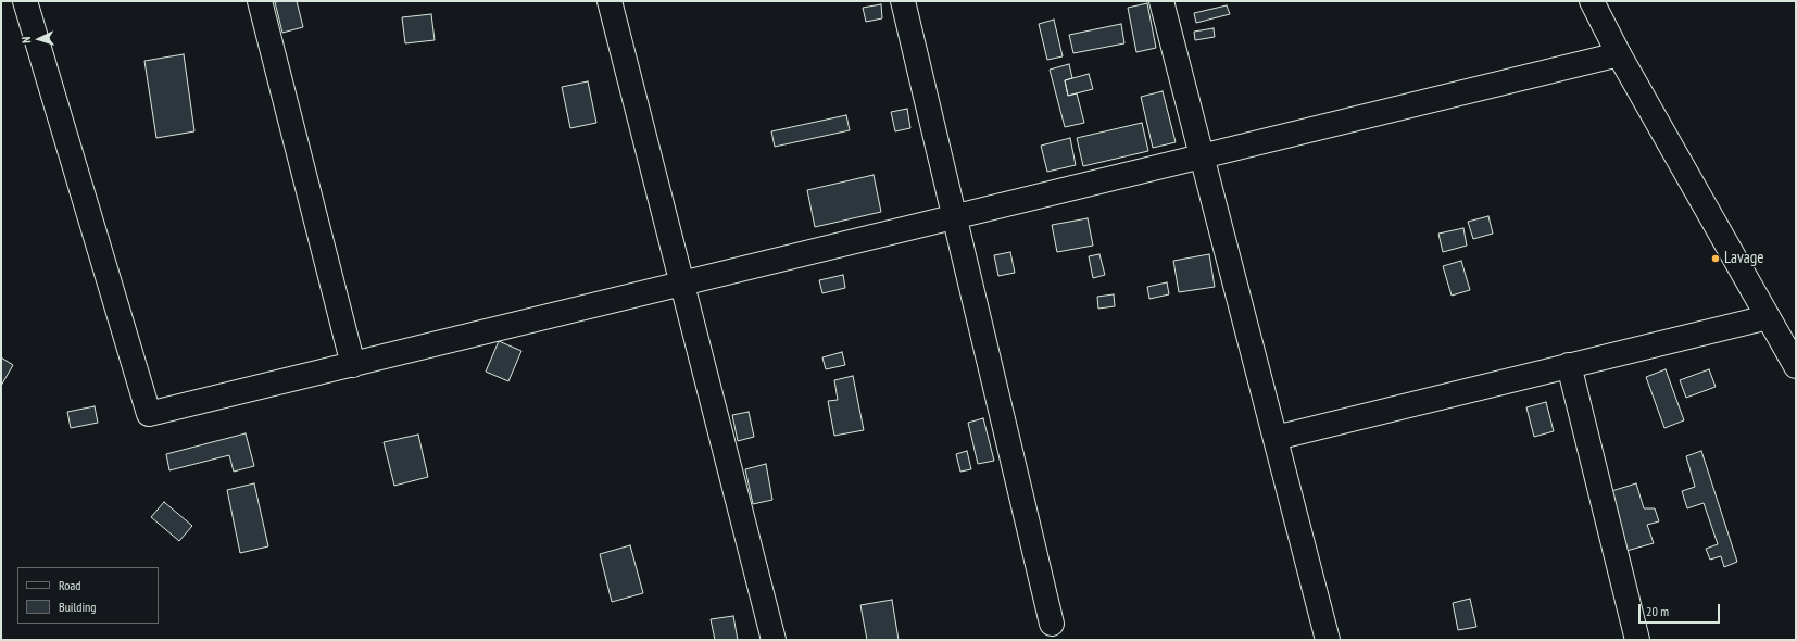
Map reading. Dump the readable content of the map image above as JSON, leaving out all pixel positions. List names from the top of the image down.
{
  "places": ["Lavage"],
  "legend": ["Road", "Building"],
  "scale_bar": "20 m",
  "north": "left"
}
